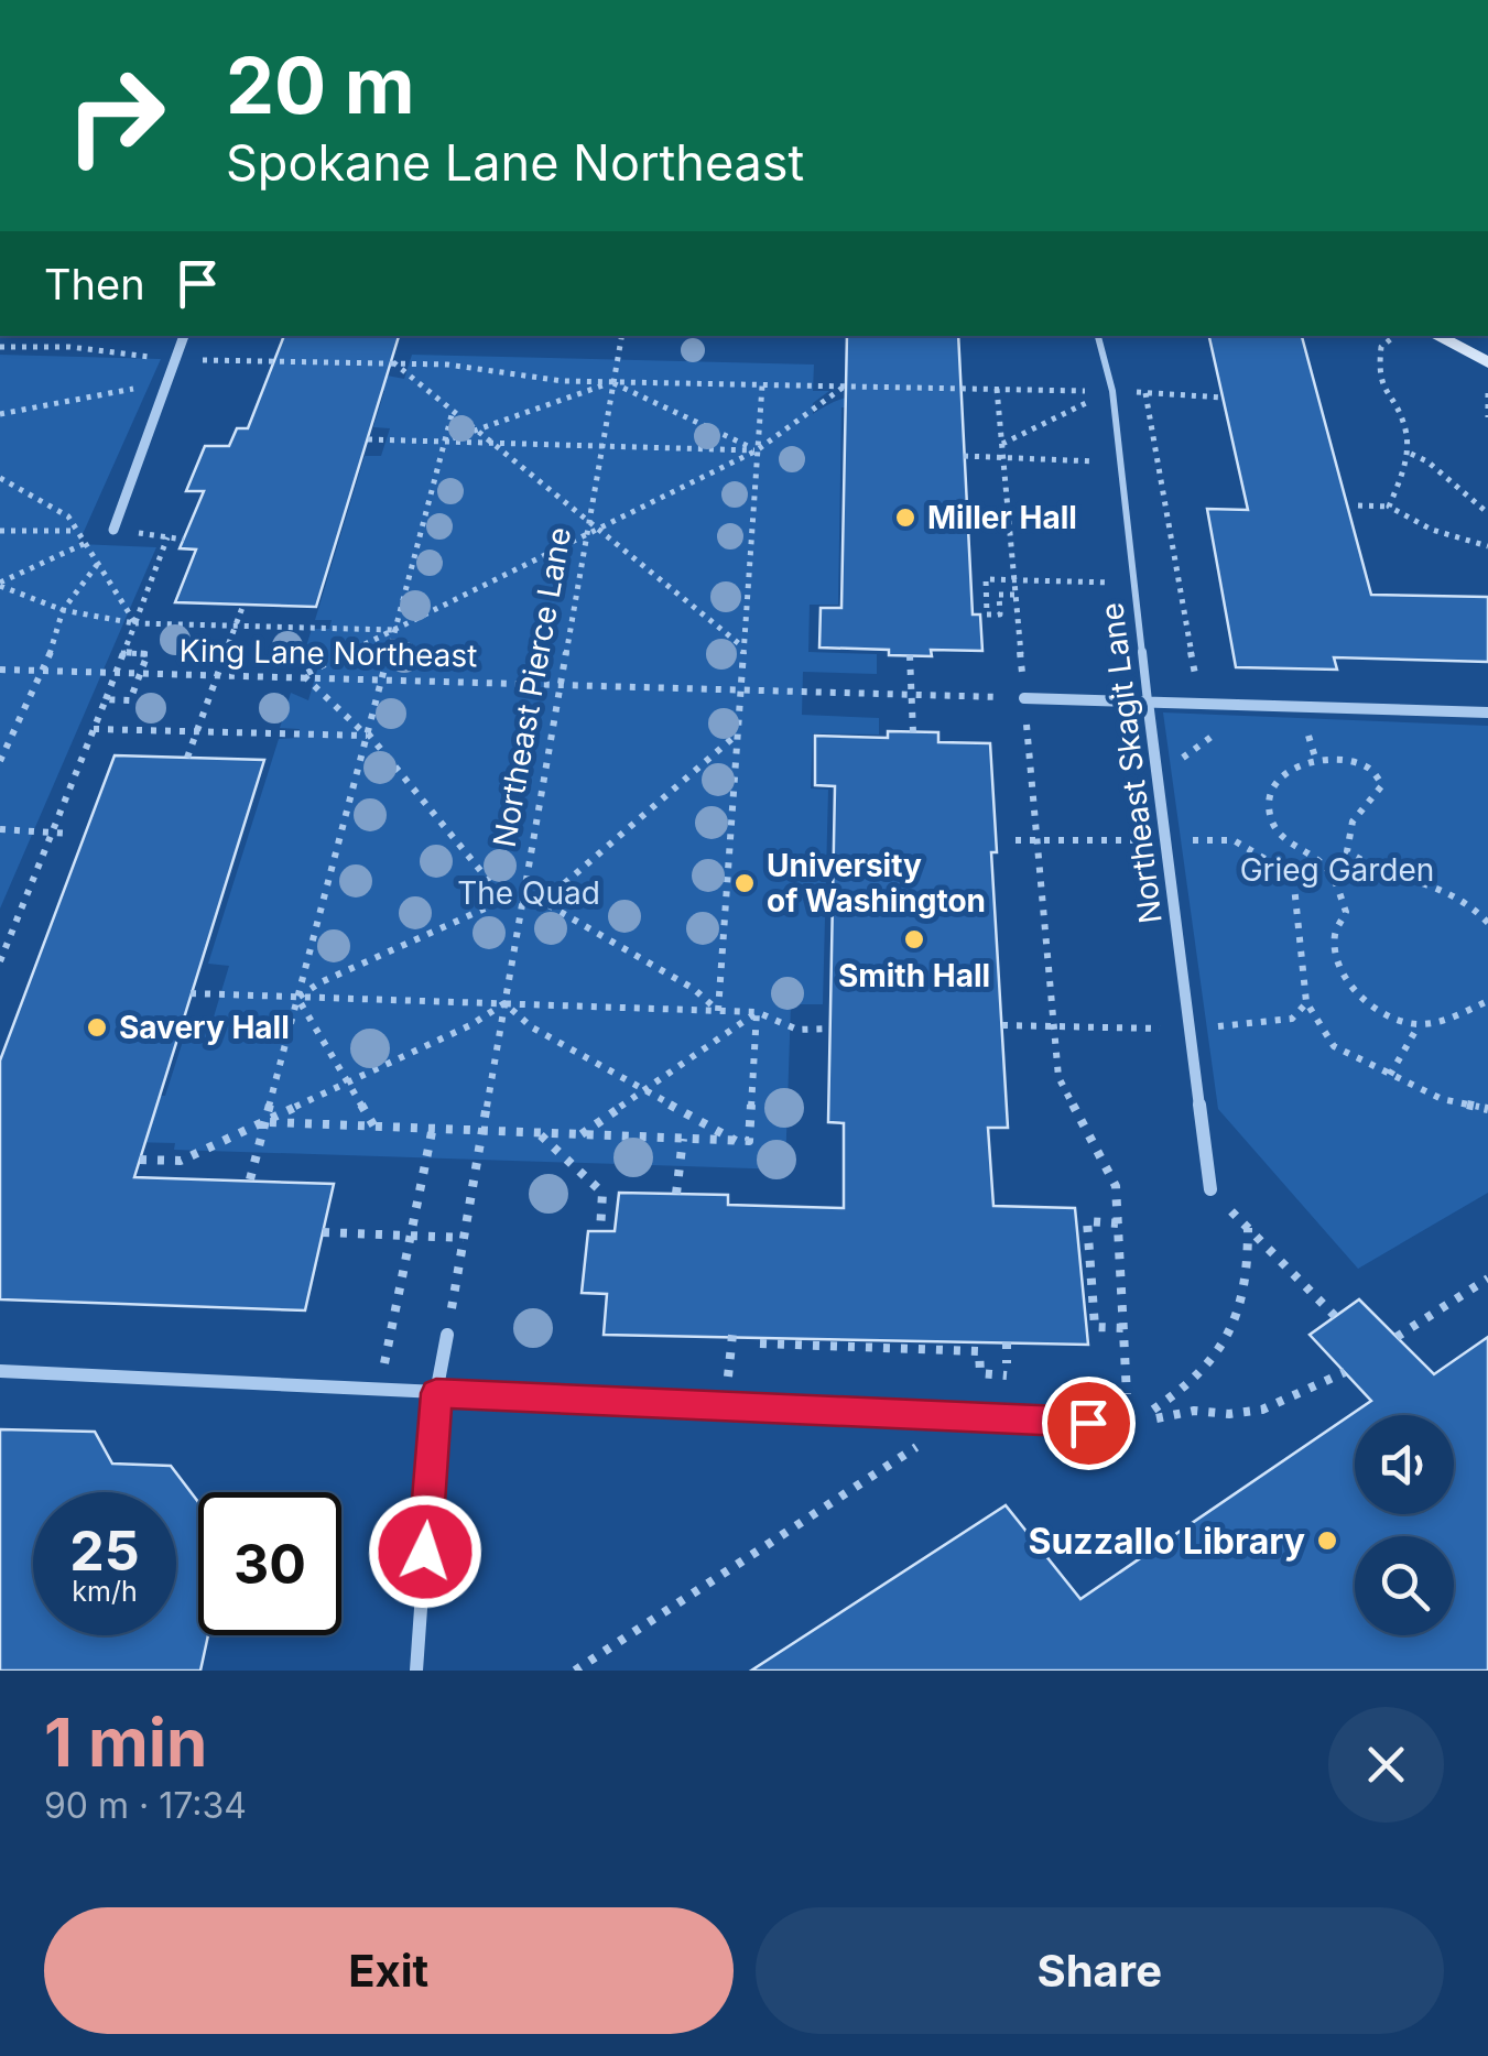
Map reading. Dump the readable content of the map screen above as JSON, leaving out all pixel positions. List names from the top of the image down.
{
  "streets": {
    "street": ["Northeast Skagit Lane"],
    "path": ["King Lane Northeast", "Northeast Pierce Lane"]
  },
  "crossings": [
    ["King Lane Northeast", "Northeast Pierce Lane"]
  ],
  "parks": ["Grieg Garden", "The Quad"],
  "places": [
    "Miller Hall",
    "University of Washington",
    "Smith Hall",
    "Savery Hall",
    "Suzzallo Library"
  ],
  "page": {
    "turn": ["20 m", "Spokane Lane Northeast"],
    "then": "Then",
    "speed": "25 km/h",
    "limit": "30",
    "heading": ["1 min", "90 m · 17:34"],
    "buttons": ["Exit", "Share"]
  }
}
